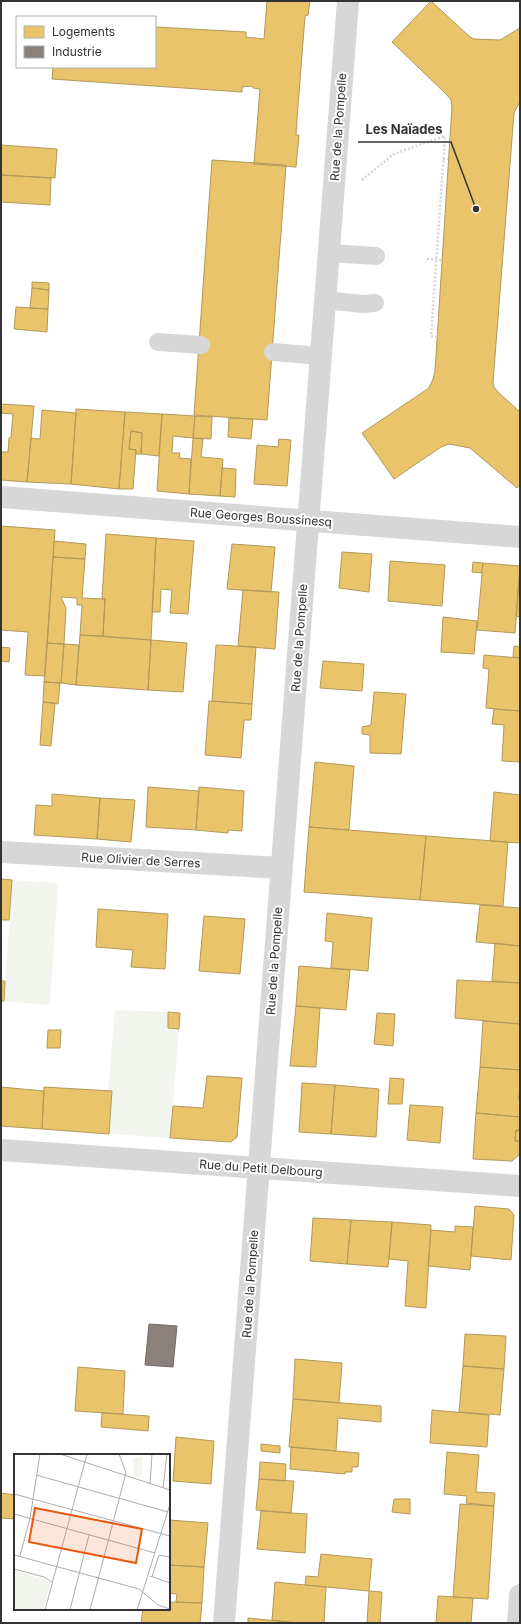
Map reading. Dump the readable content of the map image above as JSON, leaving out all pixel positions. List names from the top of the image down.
{
  "streets": {
    "street": [
      "Rue de la Pompelle",
      "Rue Georges Boussinesq",
      "Rue Olivier de Serres",
      "Rue du Petit Delbourg"
    ]
  },
  "crossings": [
    ["Rue de la Pompelle", "Rue Georges Boussinesq"],
    ["Rue de la Pompelle", "Rue Olivier de Serres"],
    ["Rue de la Pompelle", "Rue du Petit Delbourg"]
  ],
  "places": ["Les Naïades"],
  "legend": ["Logements", "Industrie"]
}
